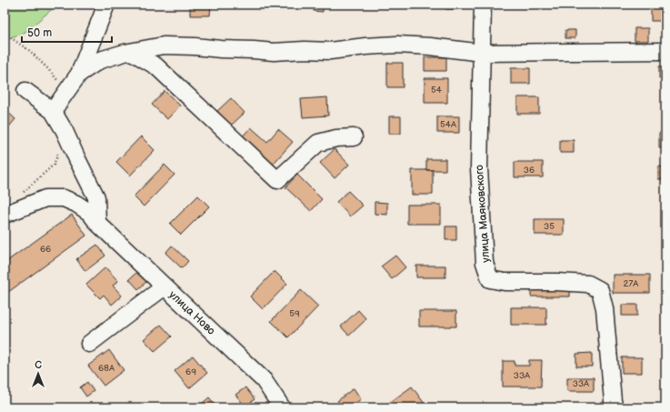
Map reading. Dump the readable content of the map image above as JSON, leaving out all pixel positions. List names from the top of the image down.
{
  "streets": {
    "street": ["улица Маяковского", "улица Ново"]
  },
  "house_numbers": [
    "54",
    "54А",
    "36",
    "35",
    "66",
    "27А",
    "59",
    "68А",
    "69",
    "33А",
    "33А"
  ],
  "scale_bar": "50 m",
  "north": "top"
}
